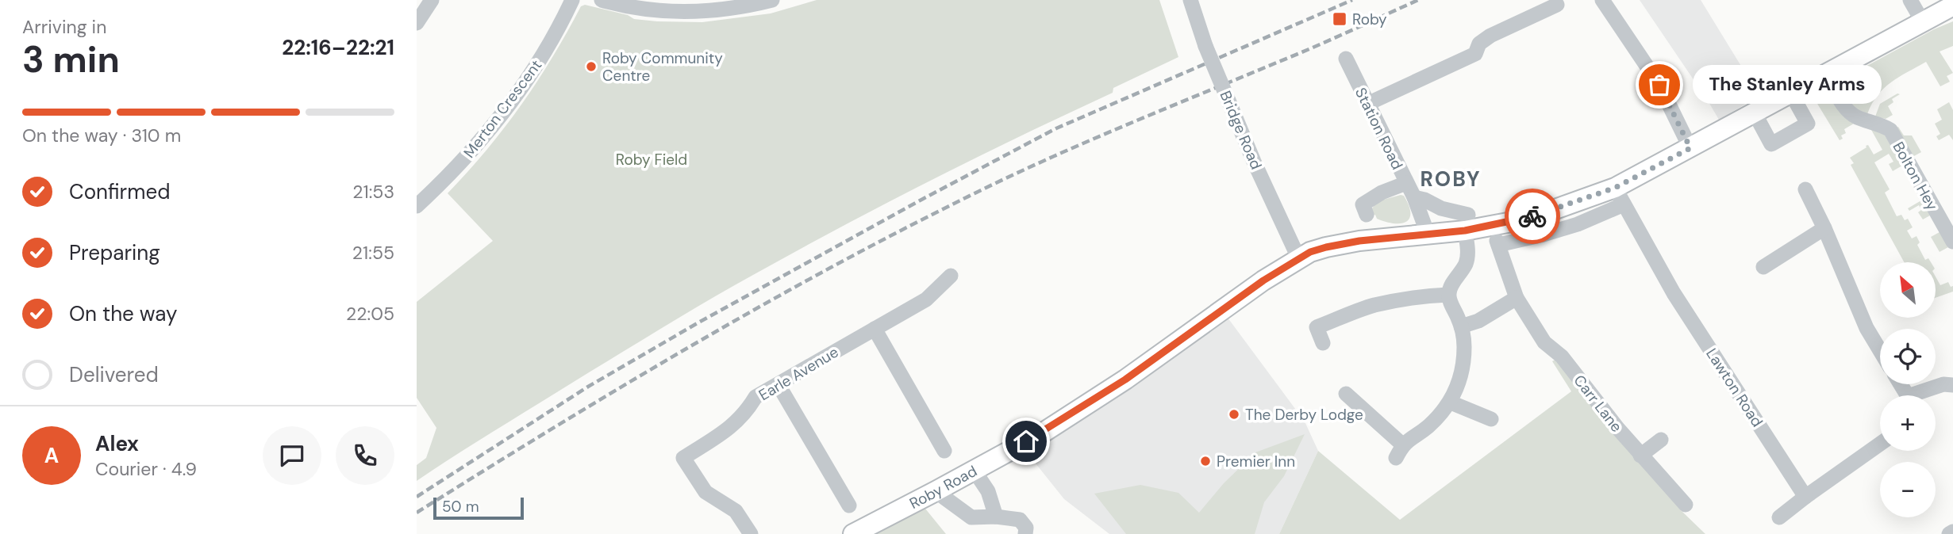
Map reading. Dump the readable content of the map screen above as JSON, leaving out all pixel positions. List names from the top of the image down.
{
  "streets": {
    "main road": ["Roby Road"],
    "street": [
      "Merton Crescent",
      "Station Road",
      "Bridge Road",
      "Bolton Hey",
      "Earle Avenue",
      "Lawton Road",
      "Carr Lane"
    ]
  },
  "crossings": [
    ["Station Road", "Roby Road"],
    ["Bridge Road", "Roby Road"],
    ["Bolton Hey", "Roby Road"],
    ["Lawton Road", "Carr Lane"],
    ["Lawton Road", "Roby Road"],
    ["Carr Lane", "Roby Road"]
  ],
  "districts": ["ROBY"],
  "parks": ["Roby Field"],
  "places": {
    "transit": ["Roby"],
    "other": [
      "Roby Community Centre",
      "The Stanley Arms",
      "The Derby Lodge",
      "Premier Inn"
    ]
  },
  "scale_bar": "50 m",
  "north": "top left",
  "page": {
    "heading": ["3 min", "Arriving in", "22:16–22:21"],
    "panel": ["Alex", "Courier · 4.9"],
    "bubble": "The Stanley Arms",
    "bar": "On the way · 310 m",
    "list": [
      ["Confirmed", "21:53"],
      ["Preparing", "21:55"],
      ["On the way", "22:05"],
      "Delivered"
    ],
    "map_buttons": ["+", "−"],
    "round": "A",
    "scale": "50 m"
  }
}
